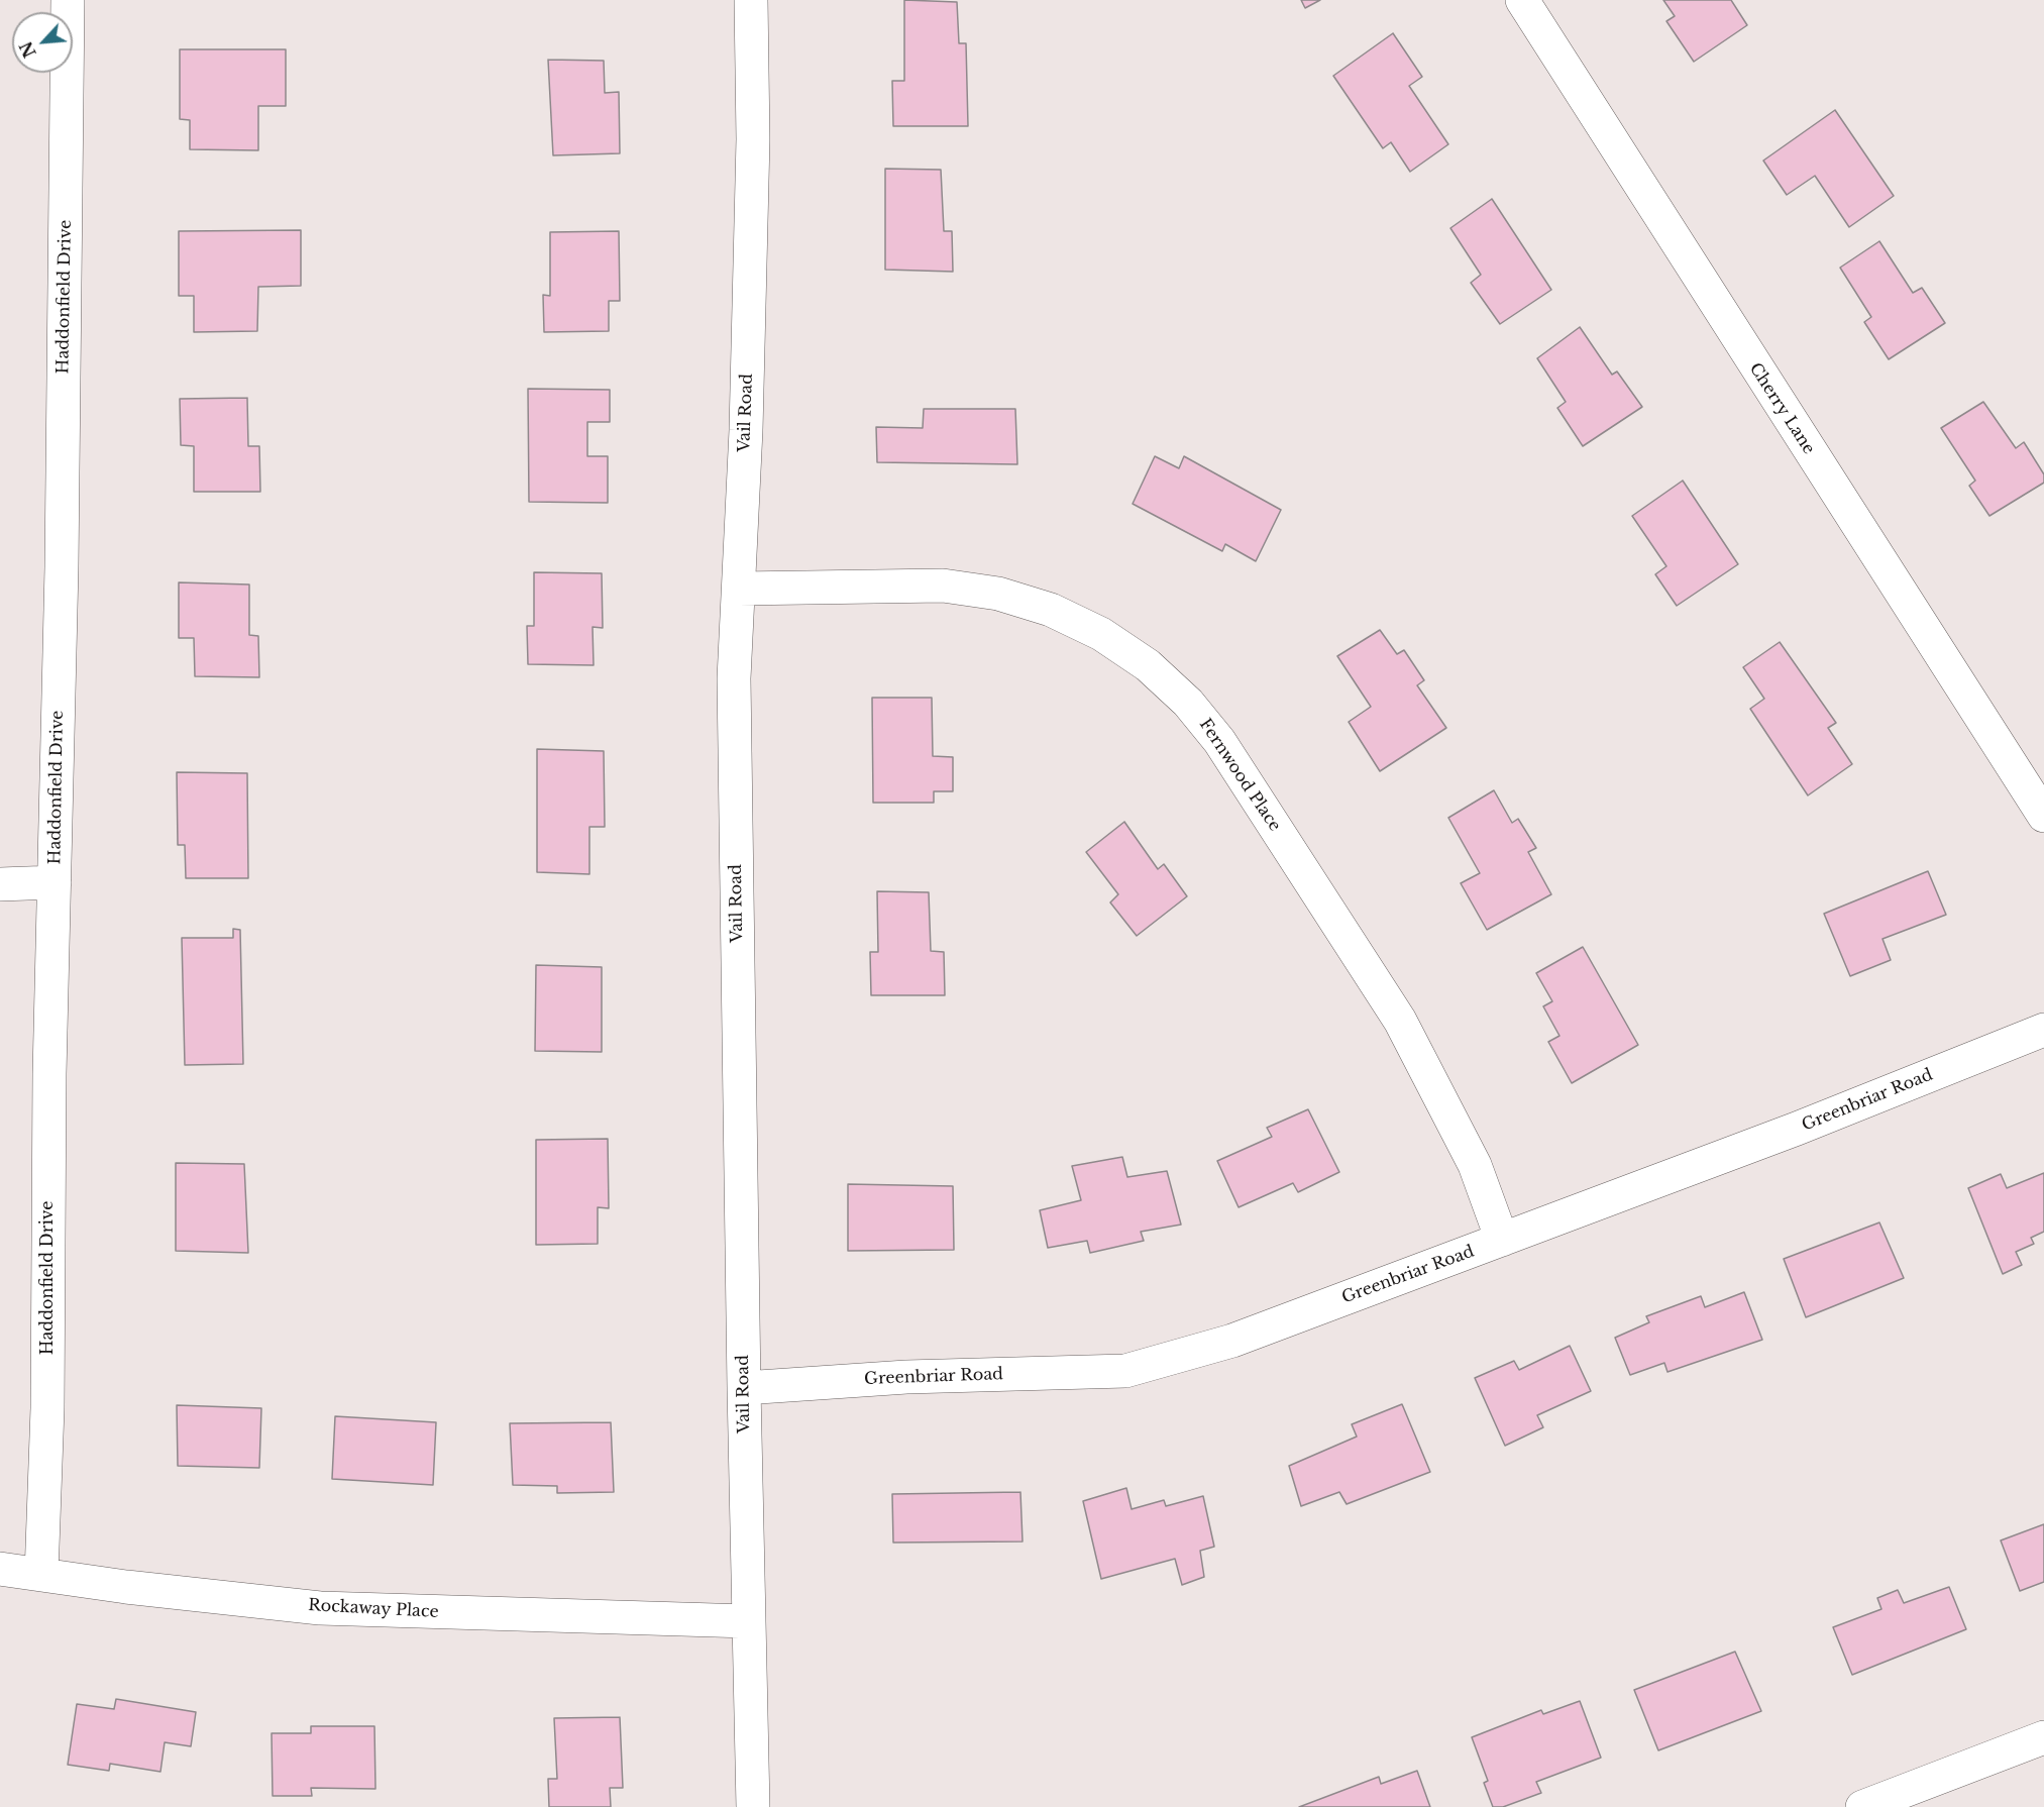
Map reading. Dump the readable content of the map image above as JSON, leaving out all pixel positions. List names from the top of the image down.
{
  "streets": {
    "street": [
      "Haddonfield Drive",
      "Cherry Lane",
      "Vail Road",
      "Fernwood Place",
      "Greenbriar Road",
      "Rockaway Place"
    ]
  },
  "crossings": [
    ["Haddonfield Drive", "Rockaway Place"],
    ["Vail Road", "Fernwood Place"],
    ["Vail Road", "Greenbriar Road"],
    ["Vail Road", "Rockaway Place"],
    ["Fernwood Place", "Greenbriar Road"]
  ],
  "north": "bottom left"
}
